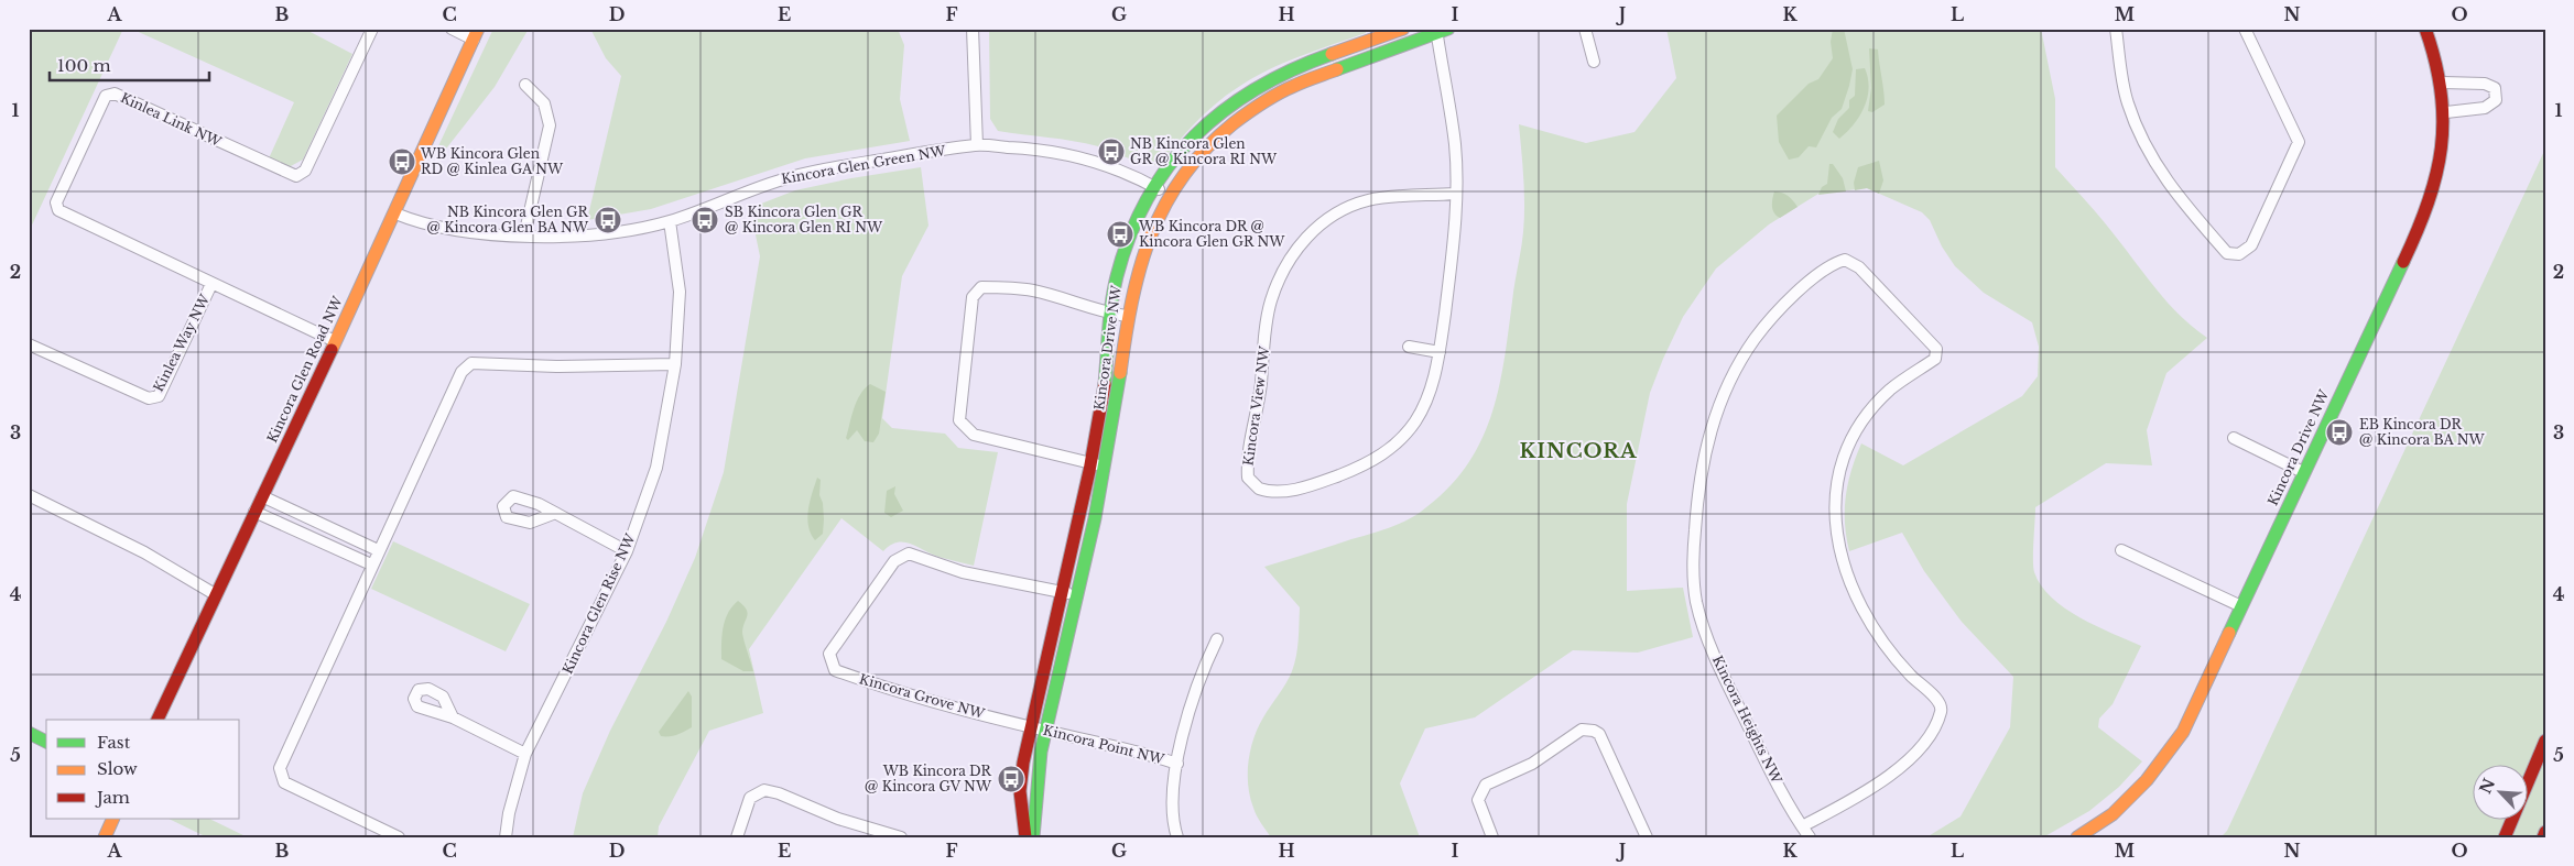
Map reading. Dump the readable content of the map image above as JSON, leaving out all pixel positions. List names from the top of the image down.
{
  "streets": {
    "main road": ["Kincora Drive NW", "Kincora Glen Road NW"],
    "street": [
      "Kinlea Link NW",
      "Kincora Glen Green NW",
      "Kinlea Way NW",
      "Kincora View NW",
      "Kincora Glen Rise NW",
      "Kincora Grove NW",
      "Kincora Heights NW",
      "Kincora Point NW"
    ]
  },
  "crossings": [
    ["Kinlea Link NW", "Kinlea Way NW"],
    ["Kinlea Link NW", "Kincora Glen Road NW"],
    ["Kincora Glen Green NW", "Kincora Drive NW"],
    ["Kincora Glen Green NW", "Kincora Glen Road NW"],
    ["Kincora Glen Green NW", "Kincora Glen Rise NW"],
    ["Kincora Drive NW", "Kincora View NW"],
    ["Kincora Drive NW", "Kincora Grove NW"],
    ["Kincora Drive NW", "Kincora Point NW"],
    ["Kincora Grove NW", "Kincora Point NW"]
  ],
  "districts": ["KINCORA"],
  "places": {
    "bus stop": [
      "NB Kincora Glen GR @ Kincora RI NW",
      "WB Kincora Glen RD @ Kinlea GA NW",
      "NB Kincora Glen GR @ Kincora Glen BA NW",
      "SB Kincora Glen GR @ Kincora Glen RI NW",
      "WB Kincora DR @ Kincora Glen GR NW",
      "EB Kincora DR @ Kincora BA NW",
      "WB Kincora DR @ Kincora GV NW"
    ]
  },
  "legend": ["Fast", "Slow", "Jam"],
  "scale_bar": "100 m",
  "north": "top left",
  "grid": {
    "columns": [
      "A",
      "B",
      "C",
      "D",
      "E",
      "F",
      "G",
      "H",
      "I",
      "J",
      "K",
      "L",
      "M",
      "N",
      "O"
    ],
    "rows": [
      "1",
      "2",
      "3",
      "4",
      "5"
    ]
  }
}
